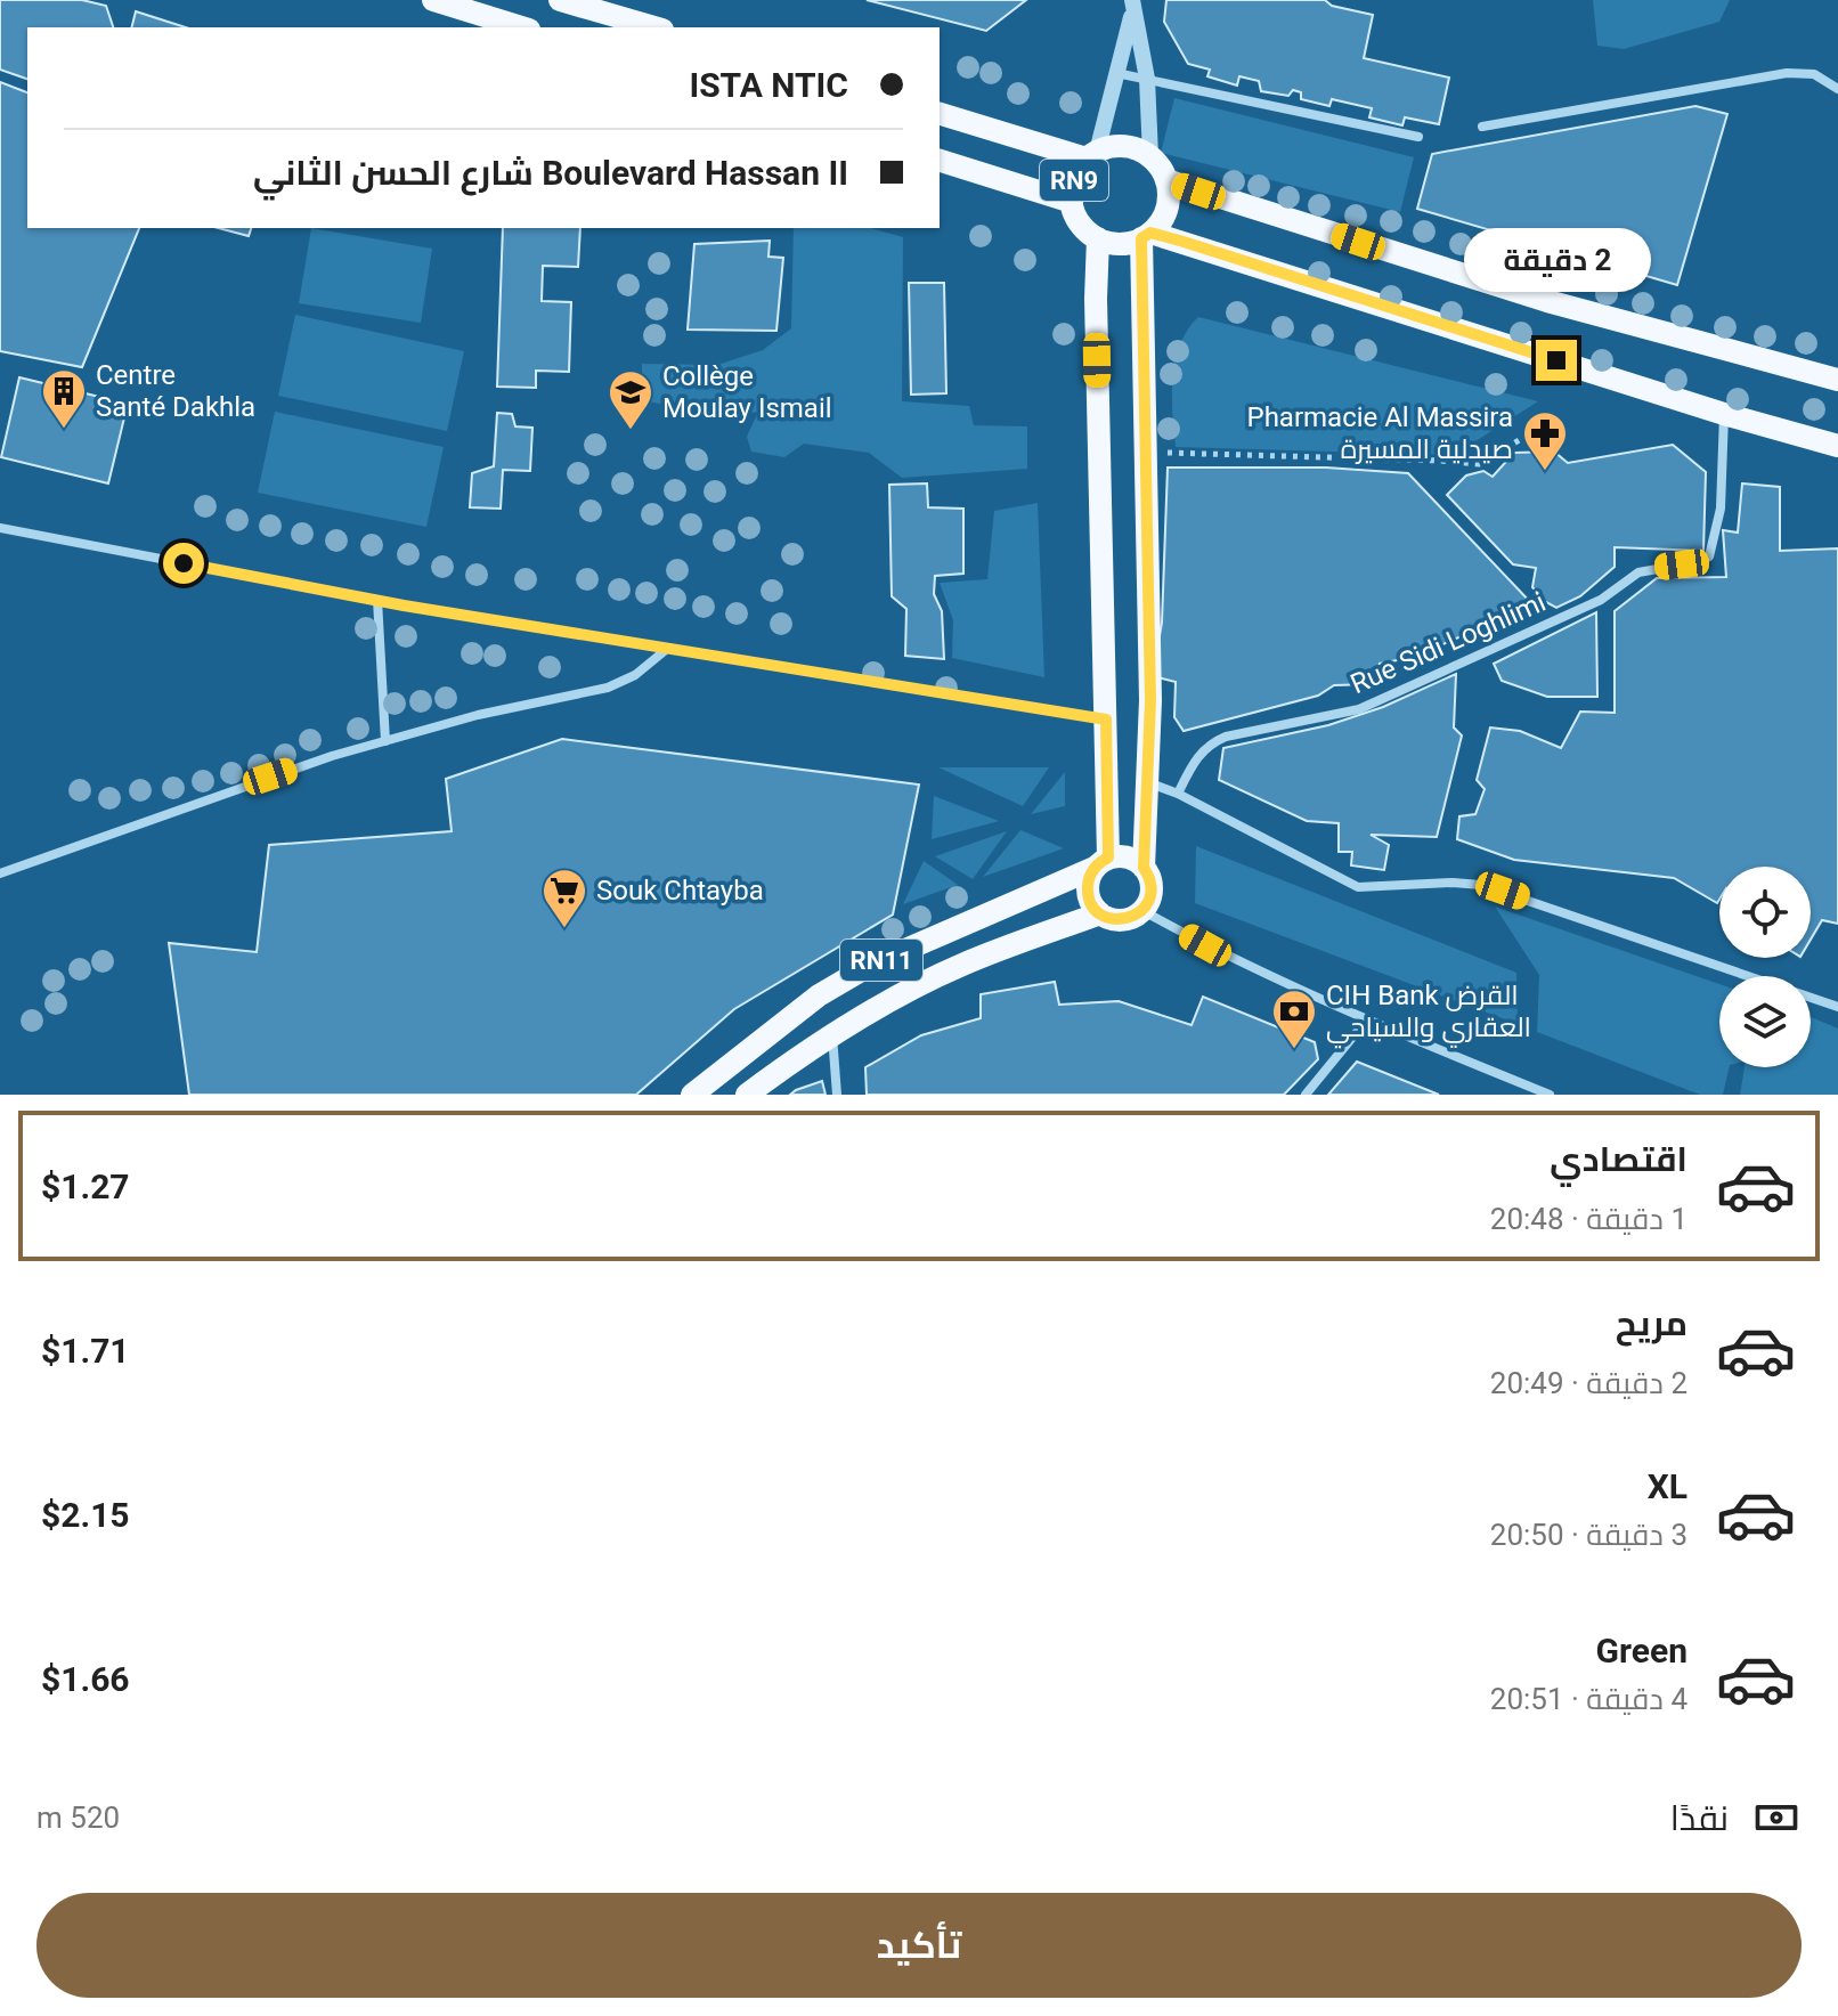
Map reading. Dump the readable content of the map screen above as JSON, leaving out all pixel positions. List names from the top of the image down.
{
  "streets": {
    "main road": ["RN9", "RN11"],
    "street": ["Rue Sidi Loghlimi"]
  },
  "crossings": [
    ["RN9", "Rue Sidi Loghlimi"]
  ],
  "places": {
    "building": ["Centre Santé Dakhla"],
    "school or university": ["Collège Moulay Ismail"],
    "pharmacy": ["Pharmacie Al Massira صيدلية المسيرة"],
    "supermarket": ["Souk Chtayba"],
    "bank": ["CIH Bank القرض العقاري والسياحي"]
  },
  "page": {
    "banner": ["ISTA NTIC", "Boulevard Hassan II شارع الحسن الثاني"],
    "bubble": "2 دقيقة",
    "list": [
      {
        "name": "اقتصادي",
        "note": "1 دقيقة · 20:48",
        "value": "$1.27"
      },
      {
        "name": "مريح",
        "note": "2 دقيقة · 20:49",
        "value": "$1.71"
      },
      {
        "name": "XL",
        "note": "3 دقيقة · 20:50",
        "value": "$2.15"
      },
      {
        "name": "Green",
        "note": "4 دقيقة · 20:51",
        "value": "$1.66"
      }
    ],
    "pay": ["نقدًا", "520 m"],
    "buttons": "تأكيد"
  }
}
